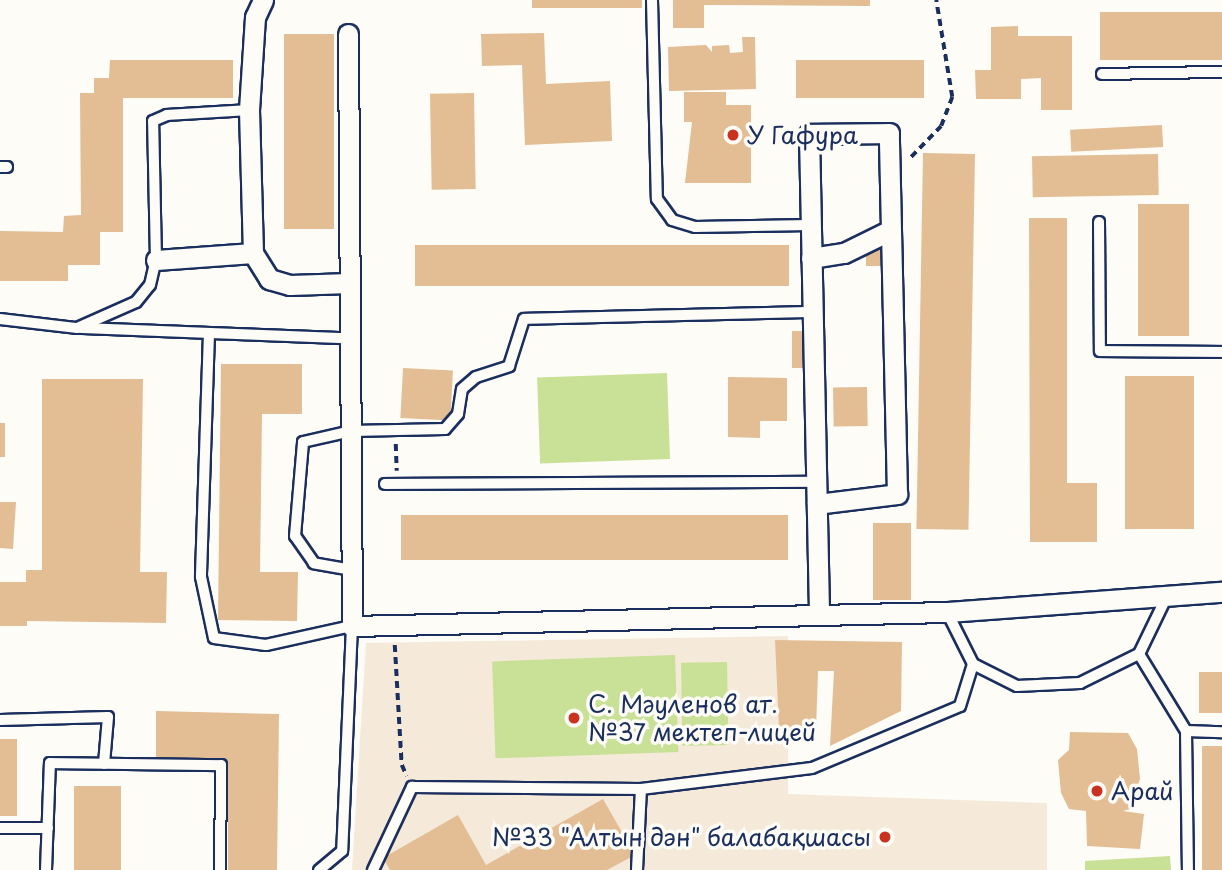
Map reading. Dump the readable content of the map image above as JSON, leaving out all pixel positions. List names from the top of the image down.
{
  "places": [
    "У Гафура",
    "С. Мәуленов ат. №37 мектеп-лицей",
    "Арай",
    "№33 \"Алтын дән\" балабақшасы"
  ]
}
